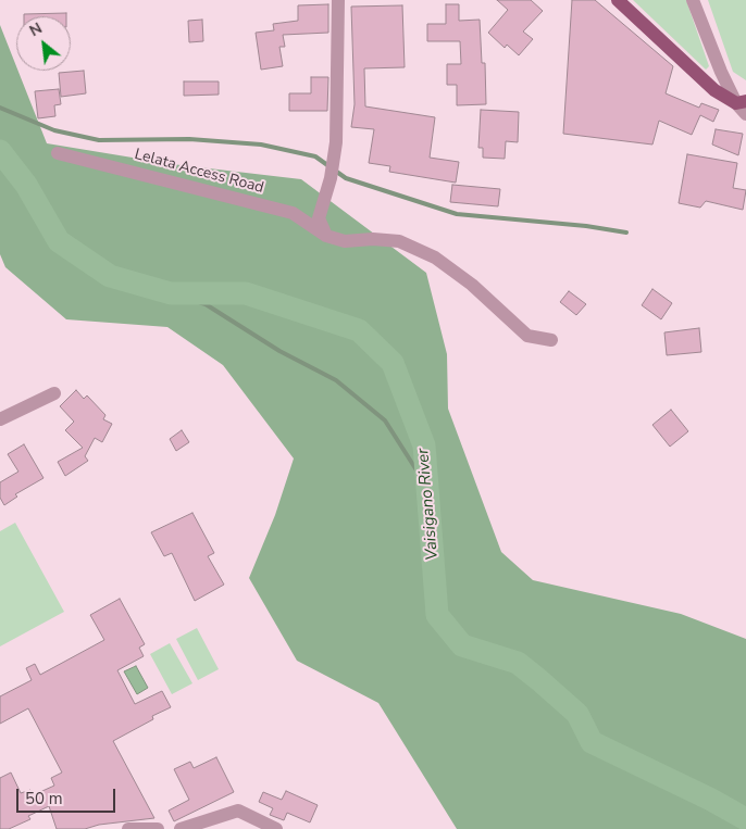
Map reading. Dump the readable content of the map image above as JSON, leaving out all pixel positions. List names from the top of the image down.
{
  "streets": {
    "street": ["Lelata Access Road"]
  },
  "water": ["Vaisigano River"],
  "scale_bar": "50 m",
  "north": "top left"
}
